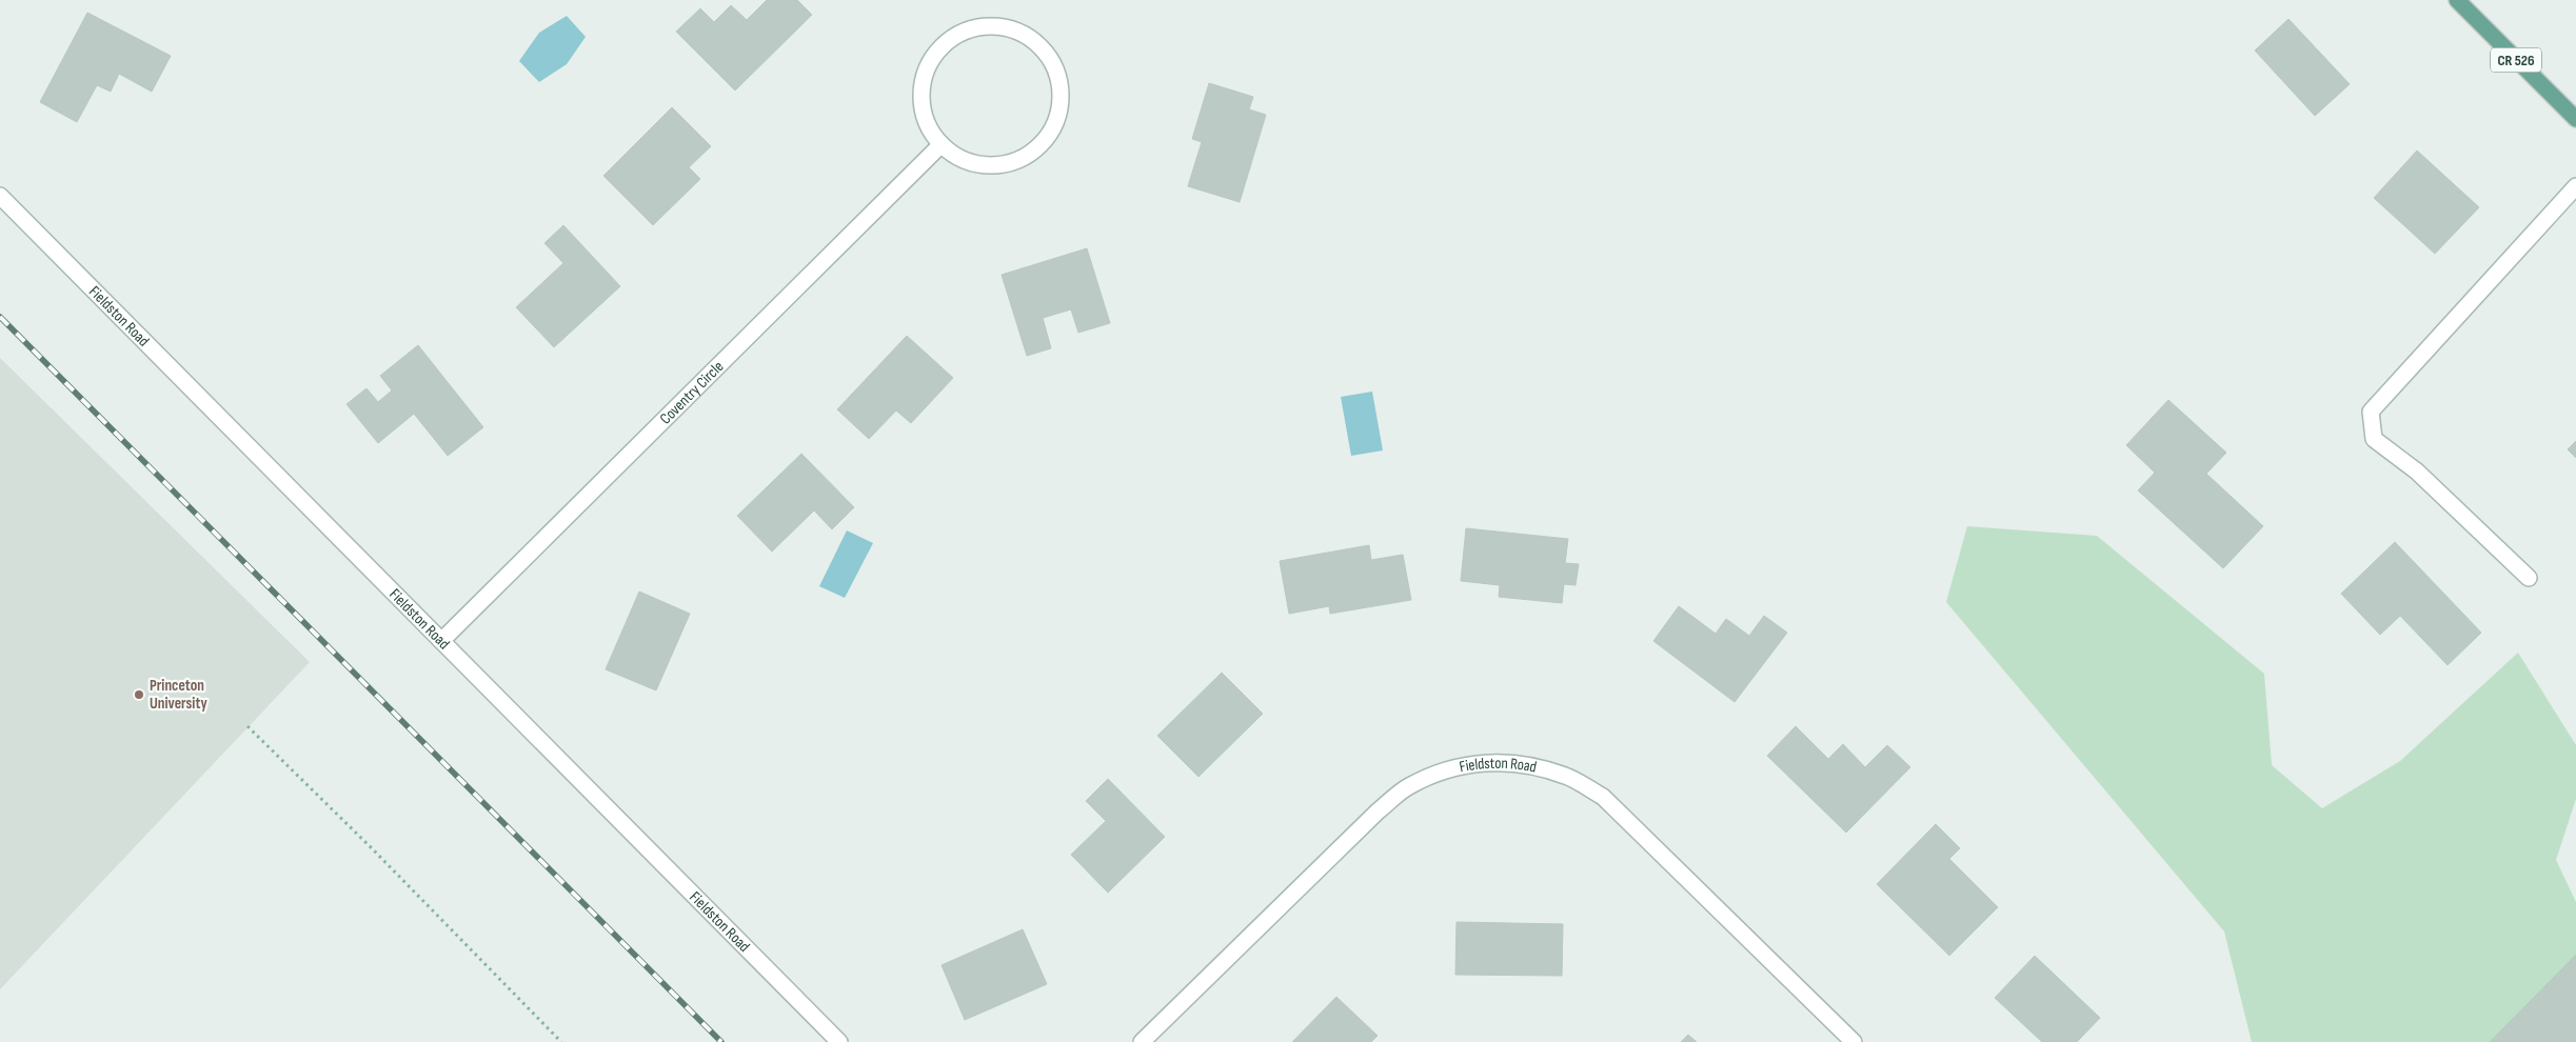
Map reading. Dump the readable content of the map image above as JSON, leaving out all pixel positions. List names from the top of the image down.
{
  "streets": {
    "main road": ["CR 526"],
    "street": ["Fieldston Road", "Coventry Circle"]
  },
  "crossings": [
    ["Fieldston Road", "Coventry Circle"]
  ],
  "places": ["Princeton University"]
}
